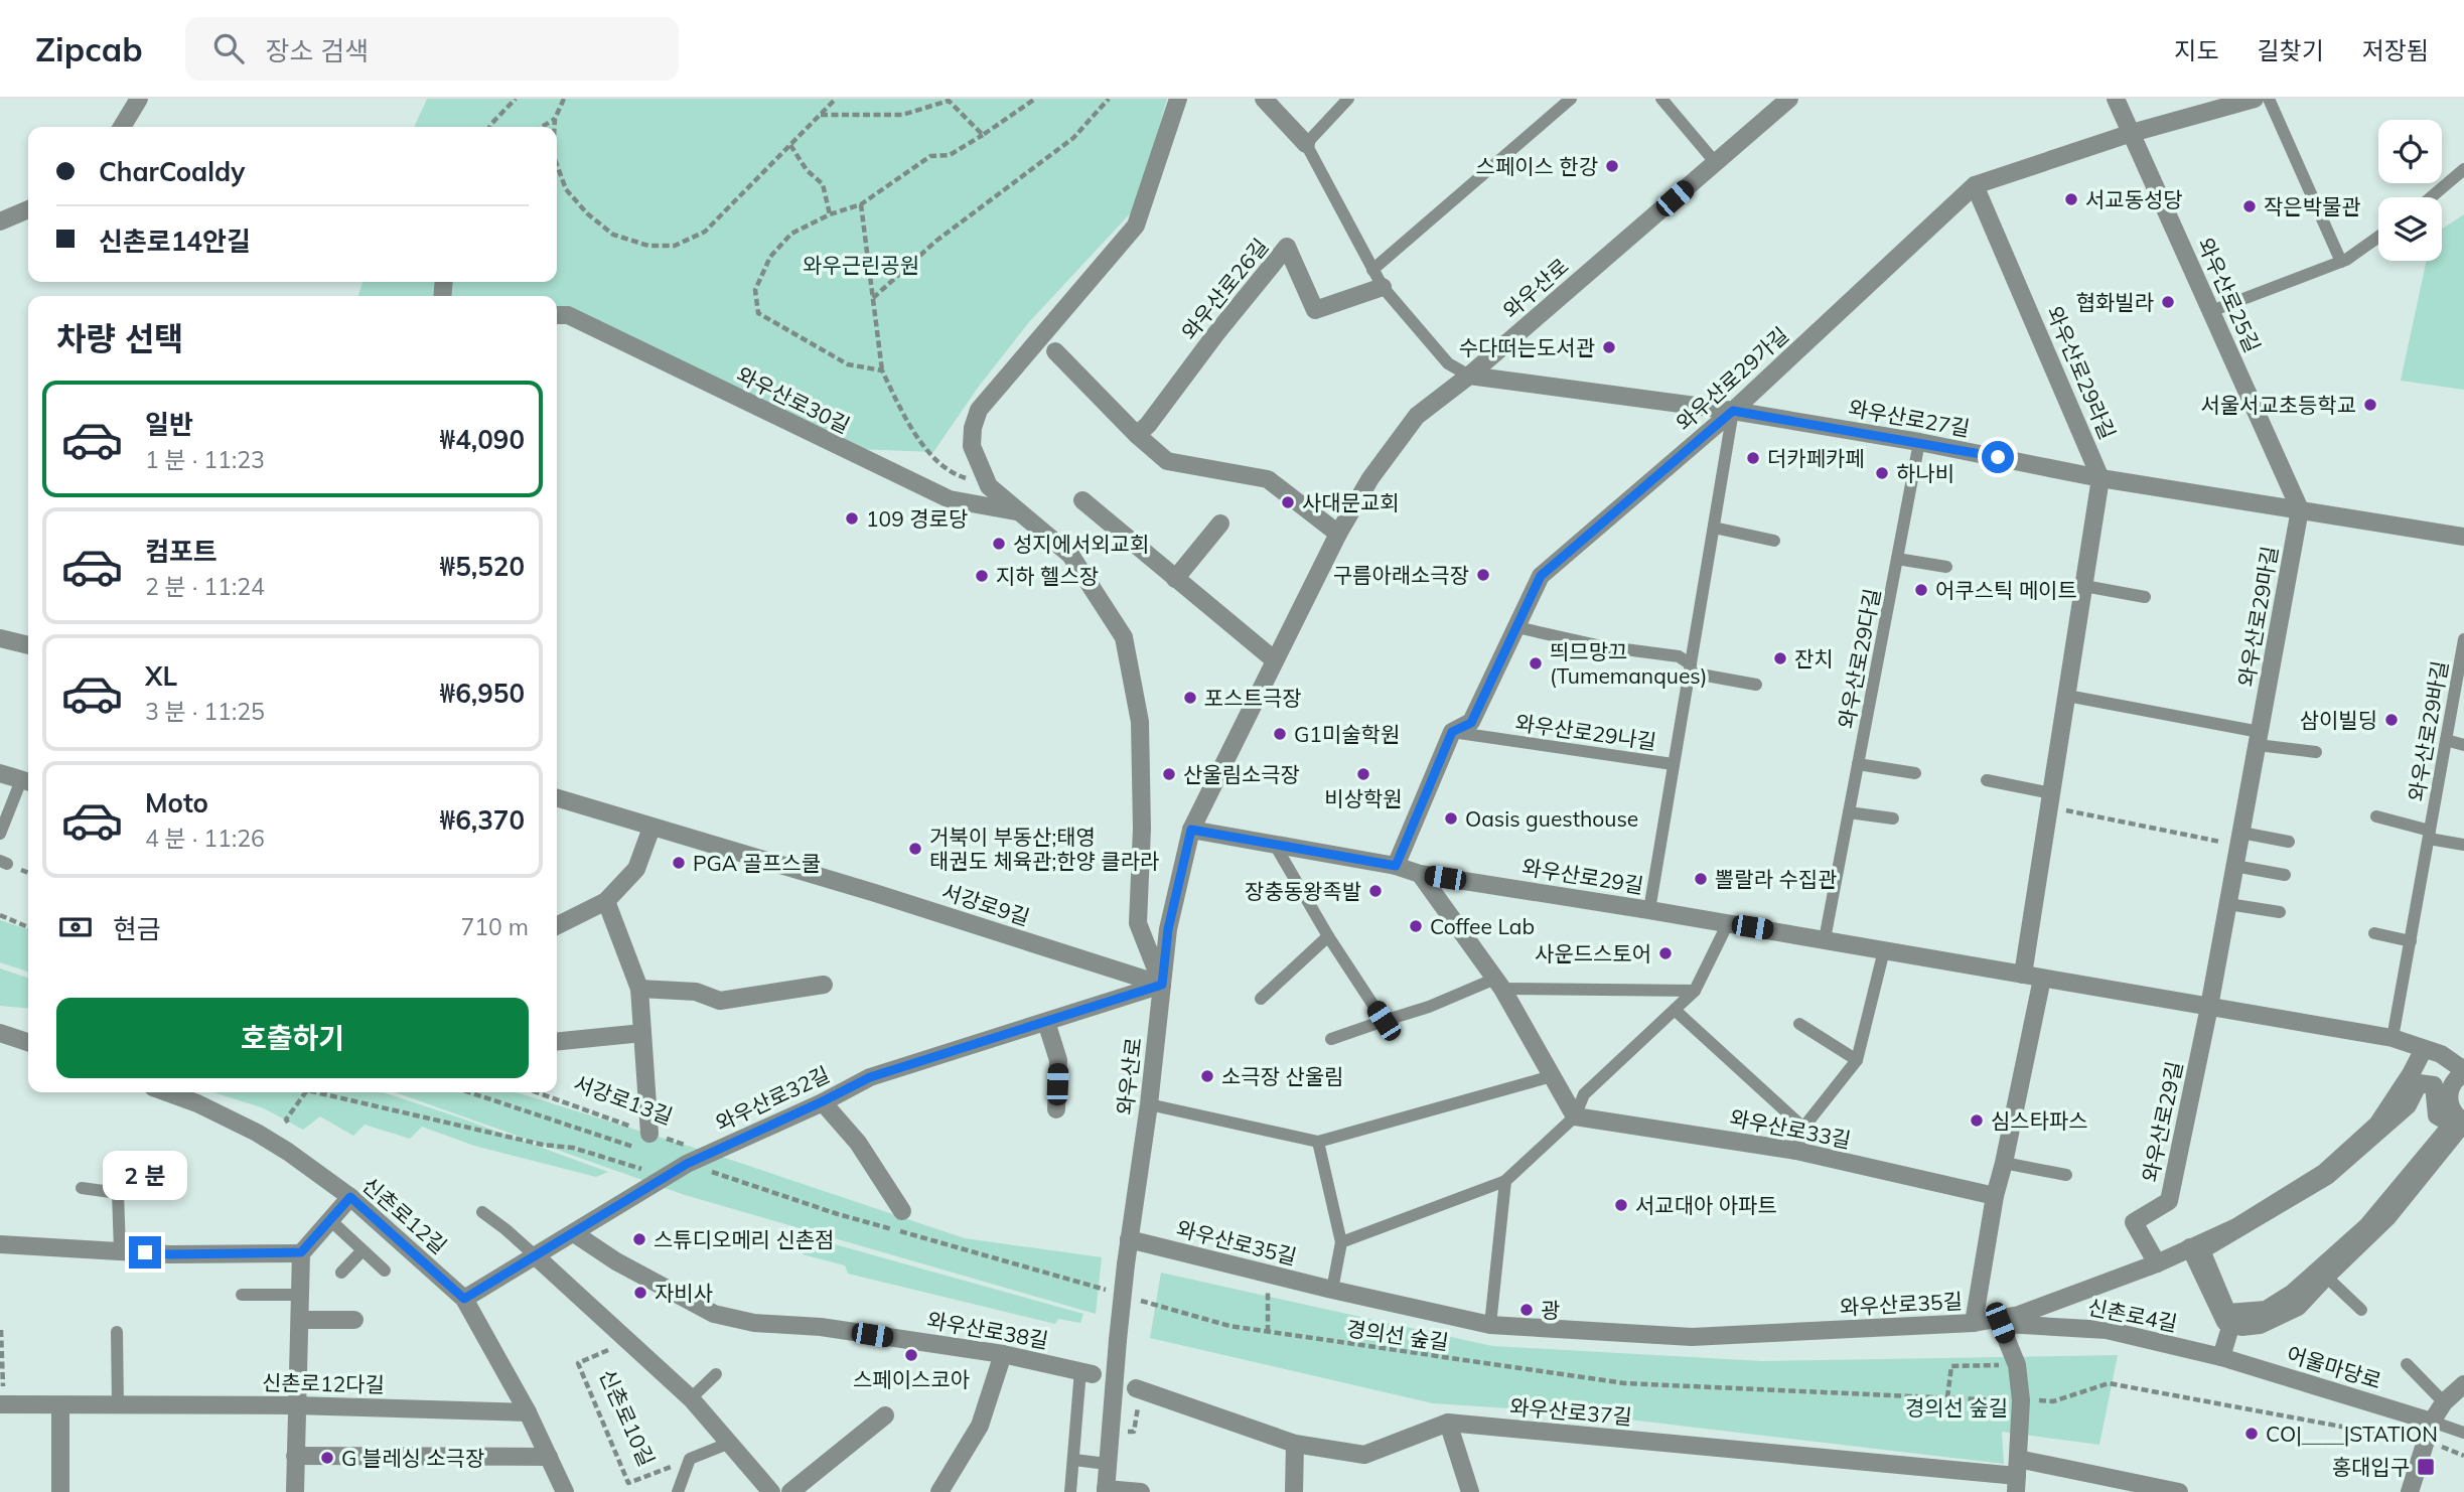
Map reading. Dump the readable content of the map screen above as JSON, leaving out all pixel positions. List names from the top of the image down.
{
  "streets": {
    "street": [
      "와우산로",
      "와우산로26길",
      "와우산로25길",
      "와우산로29라길",
      "와우산로29가길",
      "와우산로30길",
      "와우산로27길",
      "와우산로29마길",
      "와우산로29길",
      "서강로9길",
      "와우산로32길",
      "서강로13길",
      "와우산로33길",
      "신촌로12길",
      "와우산로35길",
      "신촌로4길",
      "와우산로38길",
      "어울마당로",
      "신촌로12다길",
      "와우산로37길",
      "신촌로10길"
    ],
    "lane": ["와우산로29다길", "와우산로29바길", "와우산로29나길"],
    "path": ["경의선 숲길"]
  },
  "crossings": [
    ["와우산로", "와우산로30길"],
    ["와우산로", "와우산로27길"],
    ["와우산로", "와우산로29길"],
    ["와우산로", "서강로9길"],
    ["와우산로", "와우산로32길"],
    ["와우산로", "와우산로35길"],
    ["와우산로25길", "와우산로29가길"],
    ["와우산로25길", "와우산로27길"],
    ["와우산로25길", "와우산로29마길"],
    ["와우산로29라길", "와우산로29가길"],
    ["와우산로29라길", "와우산로27길"],
    ["와우산로29가길", "와우산로27길"],
    ["와우산로29가길", "와우산로29나길"],
    ["와우산로29가길", "와우산로29길"],
    ["와우산로30길", "서강로9길"],
    ["와우산로30길", "와우산로32길"],
    ["와우산로27길", "와우산로29마길"],
    ["와우산로27길", "와우산로29다길"],
    ["와우산로27길", "와우산로29나길"],
    ["와우산로29마길", "와우산로29길"],
    ["와우산로29다길", "와우산로29길"],
    ["와우산로29바길", "와우산로29길"],
    ["와우산로29나길", "와우산로29길"],
    ["와우산로29길", "와우산로35길"],
    ["서강로9길", "와우산로32길"],
    ["와우산로32길", "서강로13길"],
    ["와우산로32길", "신촌로12길"],
    ["와우산로32길", "와우산로38길"],
    ["와우산로32길", "신촌로10길"],
    ["신촌로12길", "신촌로12다길"],
    ["와우산로35길", "신촌로4길"],
    ["신촌로4길", "어울마당로"]
  ],
  "parks": ["와우근린공원", "경의선 숲길"],
  "places": {
    "other": [
      "스페이스 한강",
      "서교동성당",
      "작은박물관",
      "협화빌라",
      "수다떠는도서관",
      "서울서교초등학교",
      "더카페카페",
      "하나비",
      "사대문교회",
      "109 경로당",
      "성지에서외교회",
      "구름아래소극장",
      "지하 헬스장",
      "어쿠스틱 메이트",
      "잔치",
      "띄므망끄 (Tumemanques)",
      "포스트극장",
      "삼이빌딩",
      "G1미술학원",
      "산울림소극장",
      "비상학원",
      "Oasis guesthouse",
      "거북이 부동산;태영 태권도 체육관;한양 클라라",
      "PGA 골프스쿨",
      "뽈랄라 수집관",
      "장충동왕족발",
      "Coffee Lab",
      "사운드스토어",
      "소극장 산울림",
      "심스타파스",
      "서교대아 아파트",
      "스튜디오메리 신촌점",
      "자비사",
      "광",
      "스페이스코아",
      "CO|＿＿|STATION",
      "G 블레싱 소극장"
    ],
    "transit": ["홍대입구"]
  },
  "page": {
    "header": "Zipcab",
    "search": "장소 검색",
    "nav": ["지도", "길찾기", "저장됨"],
    "banner": ["CharCoaldy", "신촌로14안길"],
    "heading": "차량 선택",
    "list": [
      {
        "name": "일반",
        "note": "1 분 · 11:23",
        "value": "₩4,090"
      },
      {
        "name": "컴포트",
        "note": "2 분 · 11:24",
        "value": "₩5,520"
      },
      {
        "name": "XL",
        "note": "3 분 · 11:25",
        "value": "₩6,950"
      },
      {
        "name": "Moto",
        "note": "4 분 · 11:26",
        "value": "₩6,370"
      }
    ],
    "pay": ["현금", "710 m"],
    "buttons": "호출하기",
    "bubble": "2 분"
  }
}
